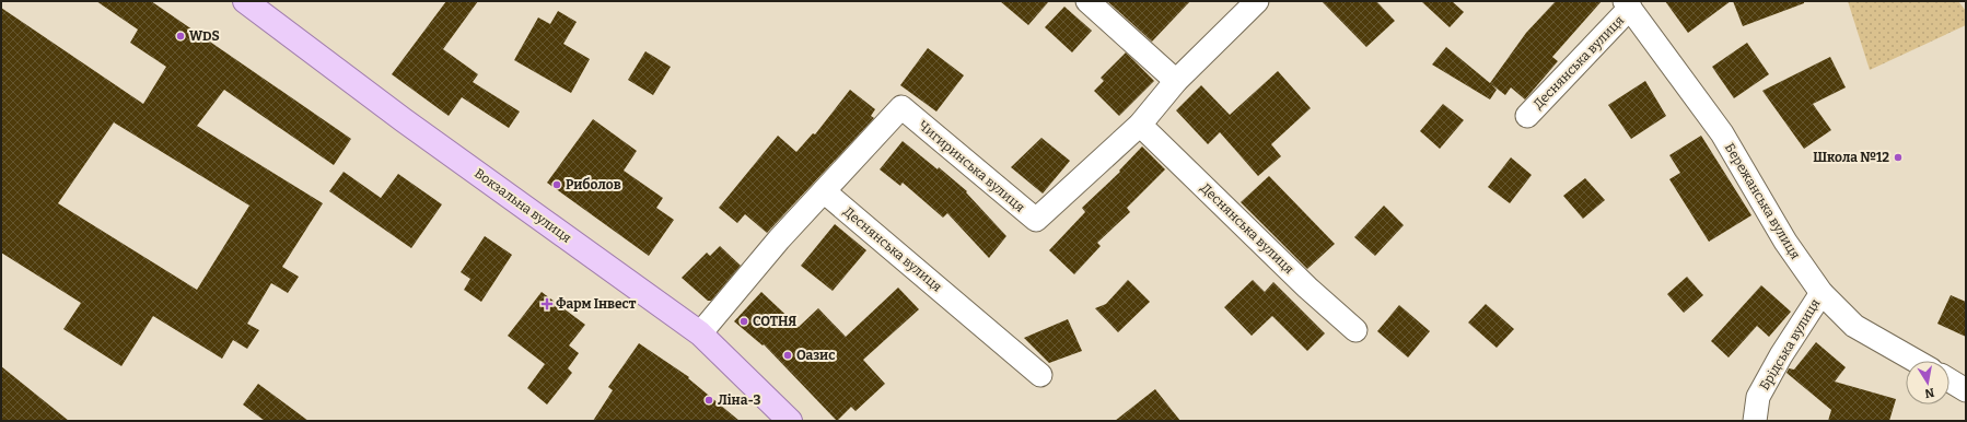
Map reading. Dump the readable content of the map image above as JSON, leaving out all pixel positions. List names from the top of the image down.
{
  "streets": {
    "main road": ["Вокзальна вулиця"],
    "street": [
      "Деснянська вулиця",
      "Чигиринська вулиця",
      "Бережанська вулиця",
      "Брідська вулиця"
    ]
  },
  "crossings": [
    ["Деснянська вулиця", "Чигиринська вулиця"],
    ["Деснянська вулиця", "Бережанська вулиця"],
    ["Чигиринська вулиця", "Вокзальна вулиця"],
    ["Бережанська вулиця", "Брідська вулиця"]
  ],
  "places": {
    "other": [
      "WDS",
      "Школа №12",
      "Риболов",
      "СОТНЯ",
      "Оазис",
      "Ліна-3"
    ],
    "health": ["Фарм Інвест"]
  },
  "north": "bottom"
}
